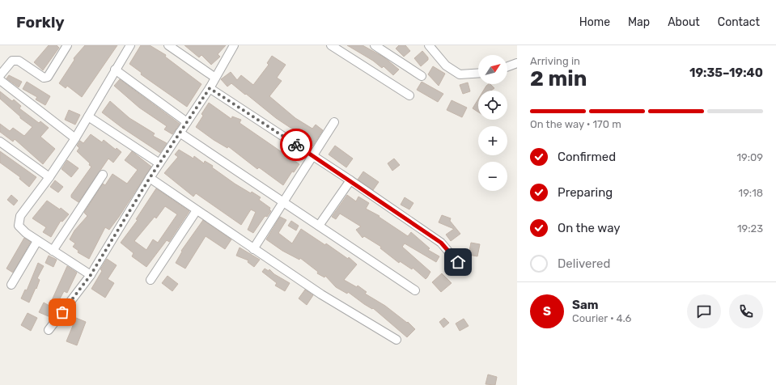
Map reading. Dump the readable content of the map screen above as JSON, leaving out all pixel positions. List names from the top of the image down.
{
  "north": "top right",
  "page": {
    "header": "Forkly",
    "nav": [
      "Home",
      "Map",
      "About",
      "Contact"
    ],
    "heading": ["2 min", "Arriving in", "19:35–19:40"],
    "panel": ["Sam", "Courier · 4.6"],
    "map_buttons": ["+", "−"],
    "bar": "On the way · 170 m",
    "list": [
      ["Confirmed", "19:09"],
      ["Preparing", "19:18"],
      ["On the way", "19:23"],
      "Delivered"
    ],
    "round": "S"
  }
}
